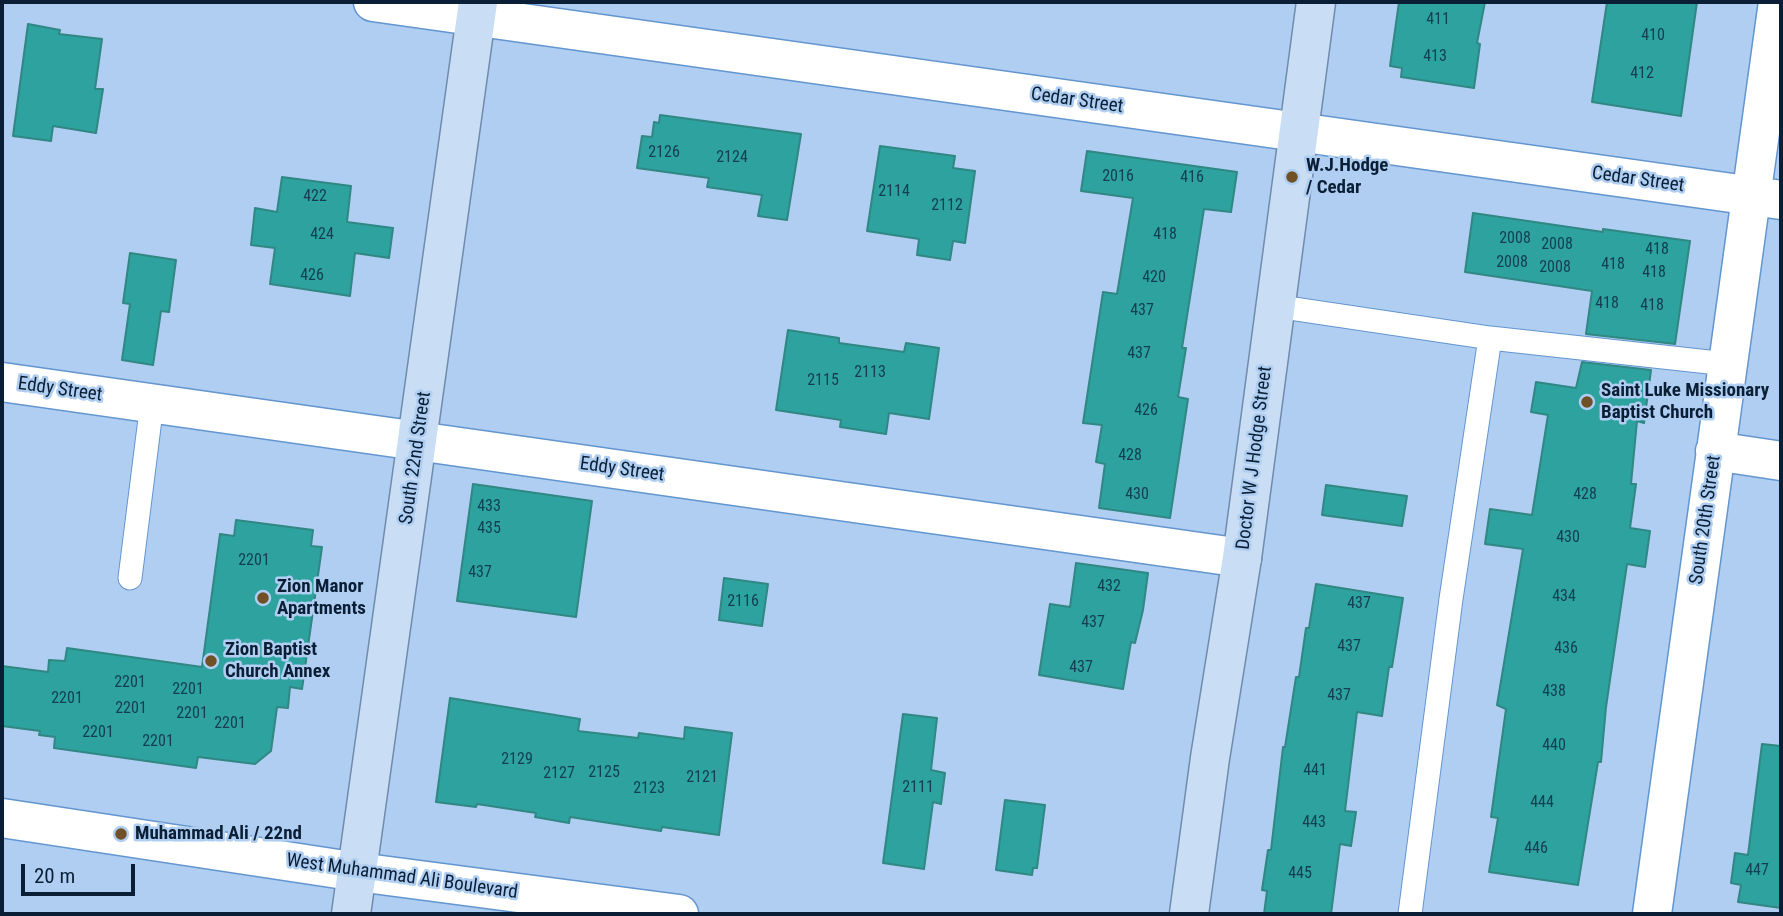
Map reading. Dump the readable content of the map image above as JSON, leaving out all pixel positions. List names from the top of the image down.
{
  "streets": {
    "main road": ["South 22nd Street", "Doctor W J Hodge Street"],
    "street": [
      "Cedar Street",
      "Eddy Street",
      "South 20th Street",
      "West Muhammad Ali Boulevard"
    ]
  },
  "crossings": [
    ["Cedar Street", "South 22nd Street"],
    ["Cedar Street", "Doctor W J Hodge Street"],
    ["Cedar Street", "South 20th Street"],
    ["Eddy Street", "South 22nd Street"],
    ["Eddy Street", "Doctor W J Hodge Street"],
    ["South 22nd Street", "West Muhammad Ali Boulevard"]
  ],
  "places": [
    "W.J.Hodge / Cedar",
    "Saint Luke Missionary Baptist Church",
    "Zion Manor Apartments",
    "Zion Baptist Church Annex",
    "Muhammad Ali / 22nd"
  ],
  "house_numbers": [
    "411",
    "410",
    "413",
    "412",
    "2126",
    "2124",
    "2016",
    "416",
    "2114",
    "422",
    "2112",
    "424",
    "418",
    "2008",
    "2008",
    "418",
    "2008",
    "418",
    "2008",
    "418",
    "426",
    "420",
    "418",
    "418",
    "437",
    "437",
    "2113",
    "2115",
    "426",
    "428",
    "430",
    "428",
    "433",
    "435",
    "430",
    "2201",
    "437",
    "432",
    "434",
    "2116",
    "437",
    "437",
    "437",
    "436",
    "437",
    "2201",
    "2201",
    "438",
    "437",
    "2201",
    "2201",
    "2201",
    "2201",
    "2201",
    "2201",
    "440",
    "2129",
    "441",
    "2125",
    "2127",
    "2121",
    "2111",
    "2123",
    "444",
    "443",
    "446",
    "447",
    "445"
  ],
  "scale_bar": "20 m"
}
